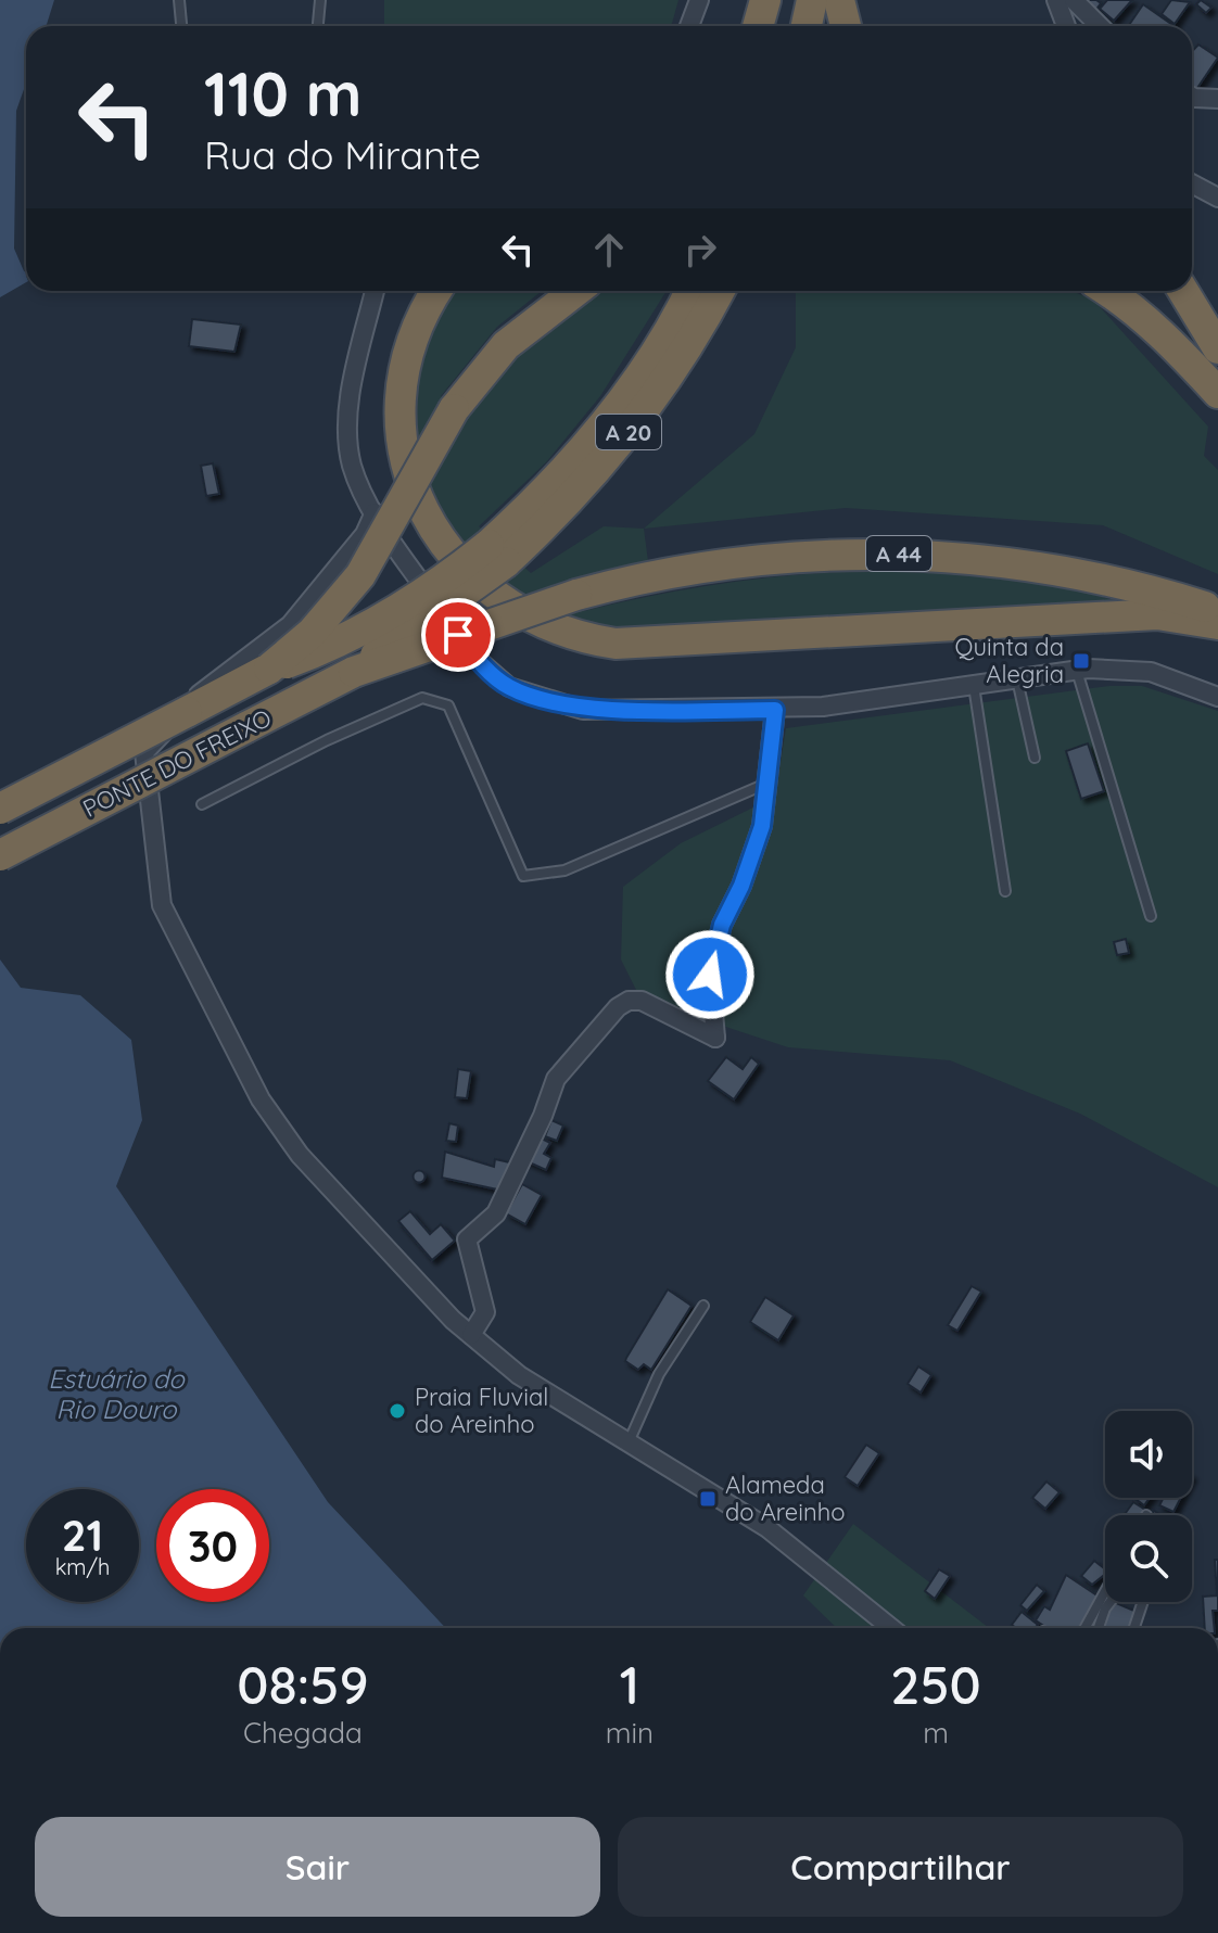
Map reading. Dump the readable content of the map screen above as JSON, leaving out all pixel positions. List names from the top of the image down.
{
  "streets": {
    "highway": ["A 20", "A 44", "PONTE DO FREIXO"]
  },
  "crossings": [
    ["A 20", "A 44"],
    ["A 20", "PONTE DO FREIXO"],
    ["A 44", "PONTE DO FREIXO"]
  ],
  "water": ["Estuário do Rio Douro"],
  "places": {
    "transit": ["Quinta da Alegria", "Alameda do Areinho"],
    "other": ["Praia Fluvial do Areinho"]
  },
  "page": {
    "turn": ["110 m", "Rua do Mirante"],
    "speed": "21 km/h",
    "limit": "30",
    "eta": [
      "08:59",
      "Chegada",
      "1",
      "min",
      "250",
      "m"
    ],
    "buttons": ["Sair", "Compartilhar"]
  }
}
